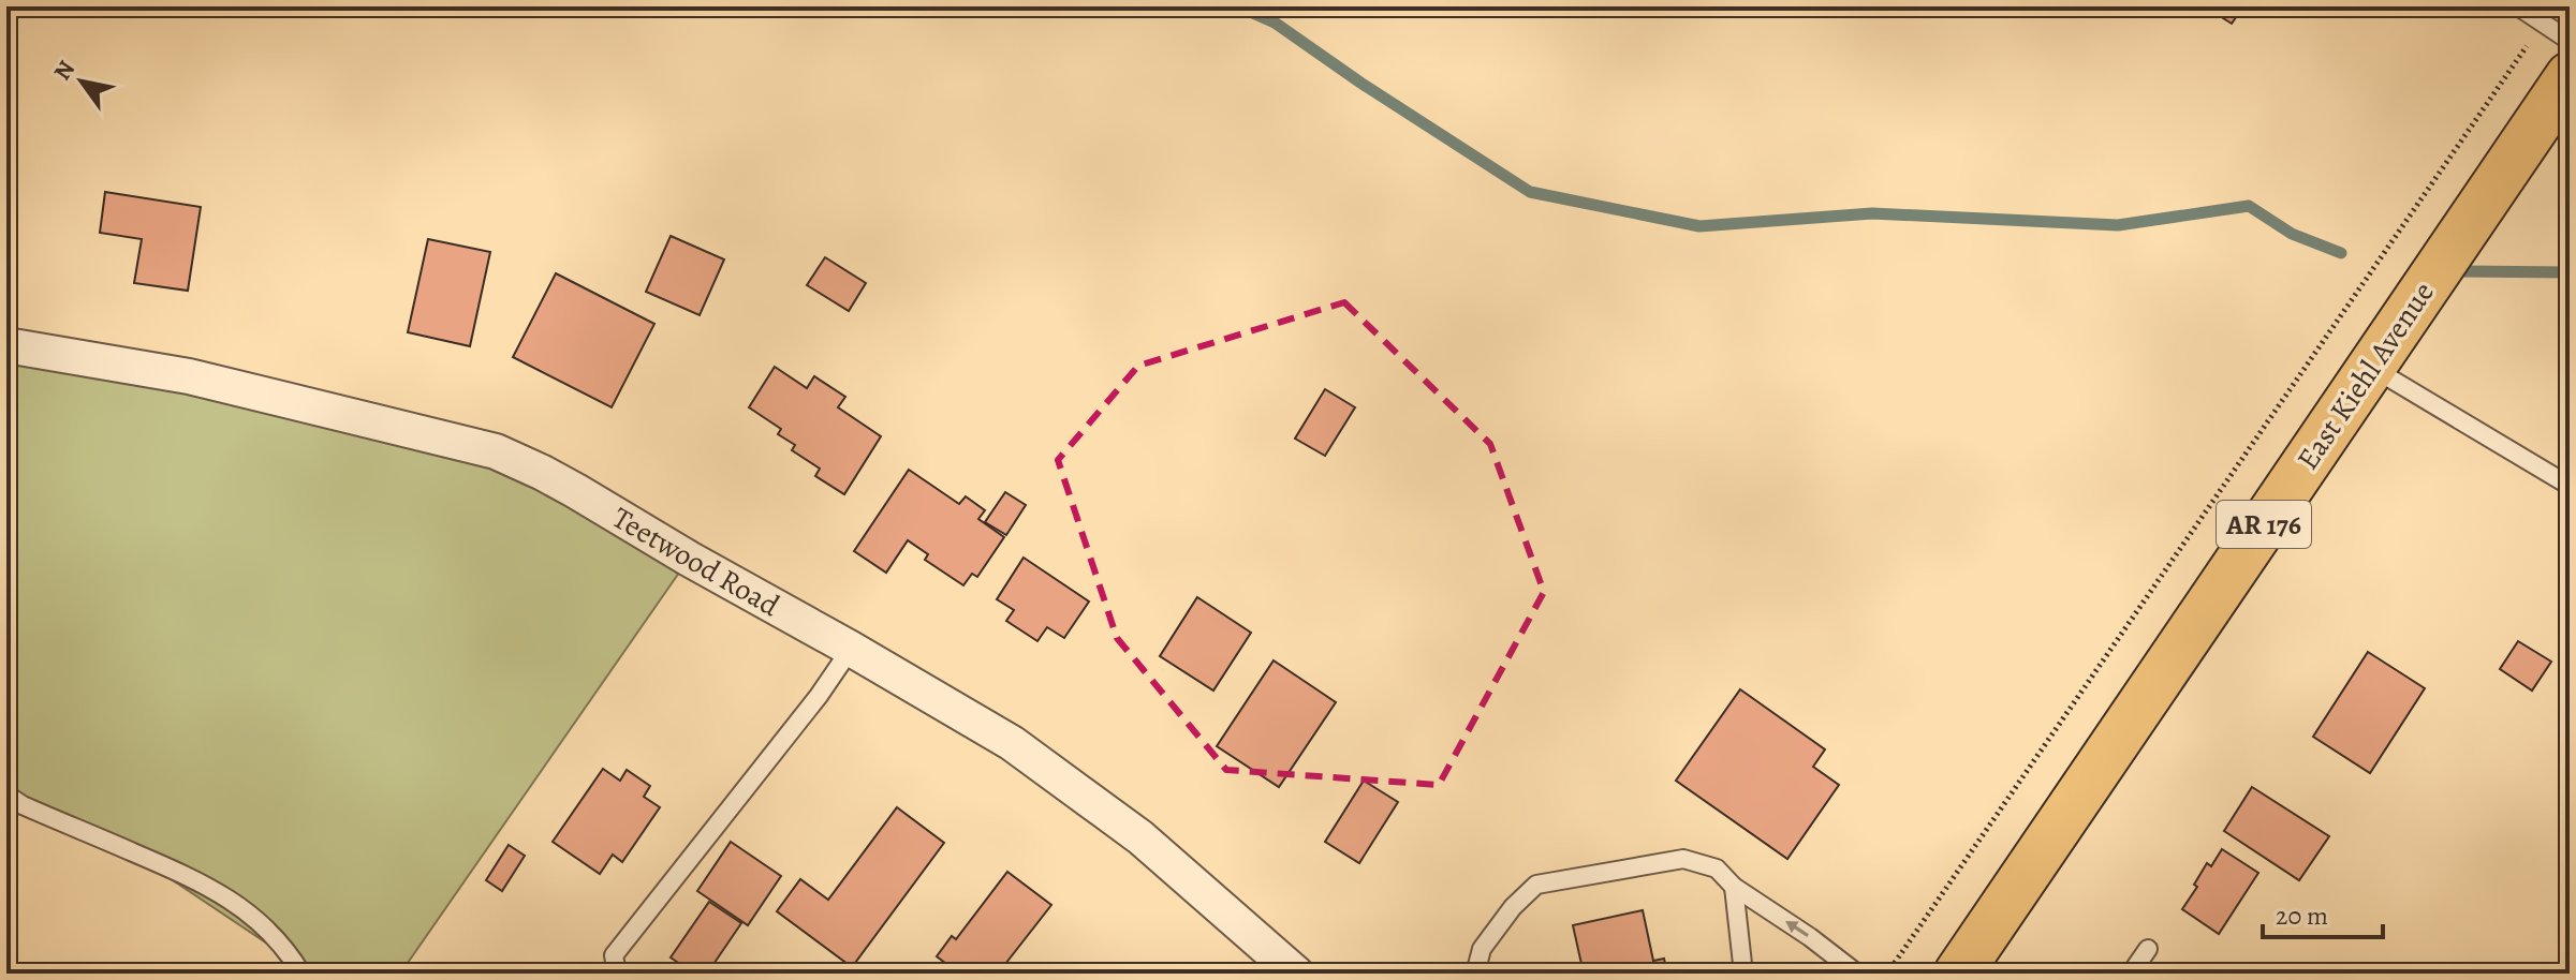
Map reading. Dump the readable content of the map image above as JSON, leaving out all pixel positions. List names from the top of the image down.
{
  "streets": {
    "main road": ["East Kiehl Avenue", "AR 176"],
    "street": ["Teetwood Road"]
  },
  "scale_bar": "20 m",
  "north": "top left"
}
